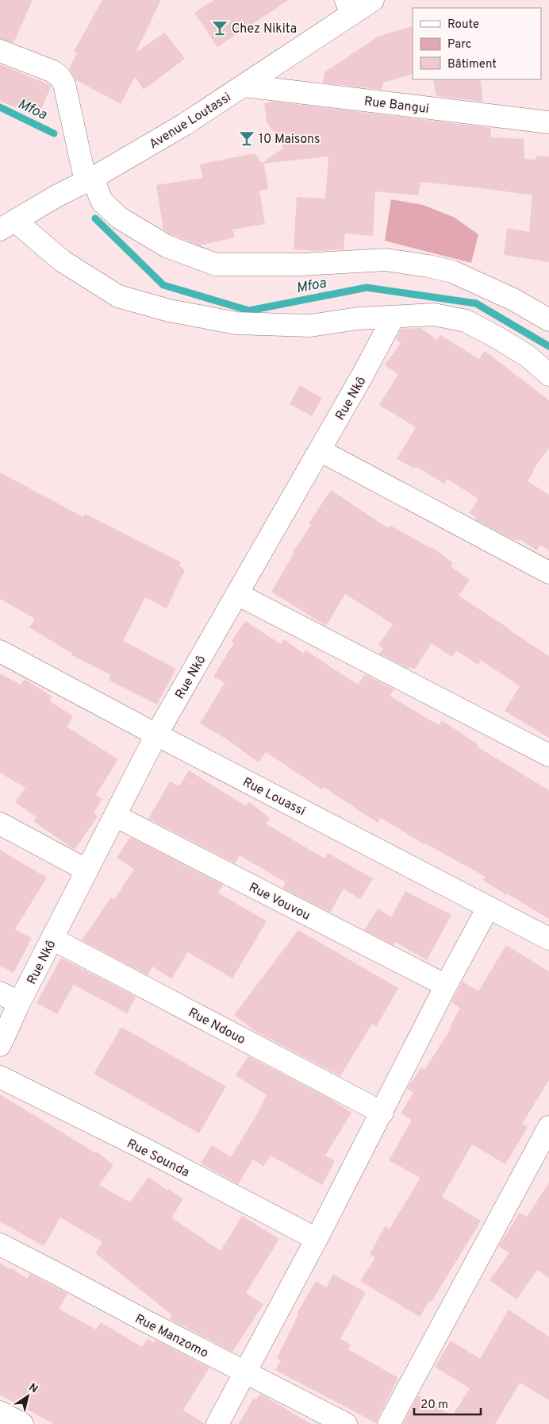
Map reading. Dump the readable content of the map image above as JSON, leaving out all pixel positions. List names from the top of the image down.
{
  "streets": {
    "street": [
      "Rue Bangui",
      "Avenue Loutassi",
      "Rue Nkô",
      "Rue Louassi",
      "Rue Vouvou",
      "Rue Ndouo",
      "Rue Sounda",
      "Rue Manzomo"
    ]
  },
  "crossings": [
    ["Rue Bangui", "Avenue Loutassi"],
    ["Rue Nkô", "Rue Louassi"],
    ["Rue Nkô", "Rue Vouvou"],
    ["Rue Nkô", "Rue Ndouo"]
  ],
  "water": ["Mfoa"],
  "places": {
    "bar": ["Chez Nikita", "10 Maisons"]
  },
  "legend": ["Route", "Parc", "Bâtiment"],
  "scale_bar": "20 m",
  "north": "top right"
}
